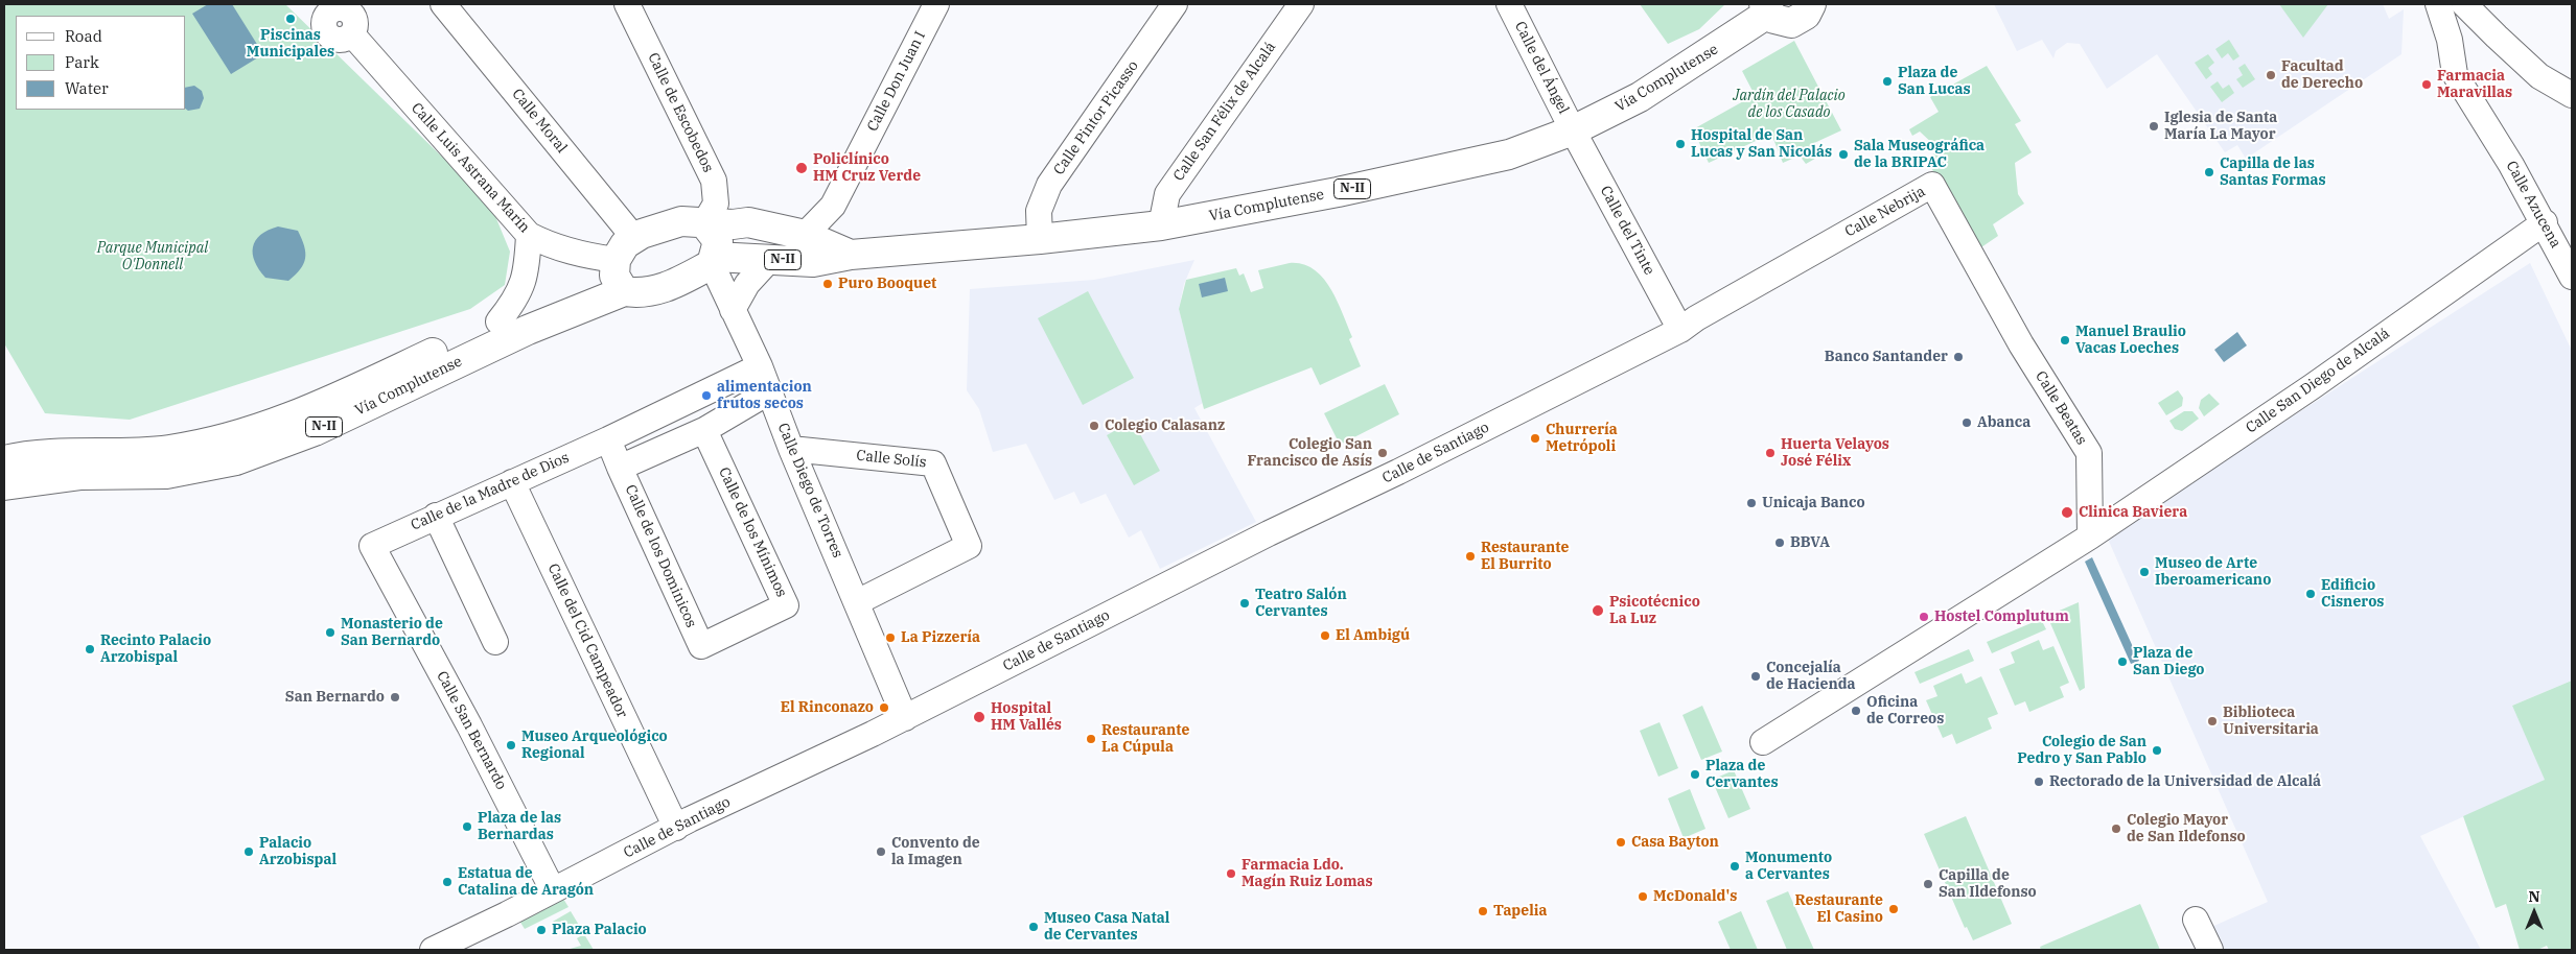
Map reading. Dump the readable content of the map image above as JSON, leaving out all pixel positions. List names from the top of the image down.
{
  "streets": {
    "main road": ["Vía Complutense", "N-II"],
    "street": [
      "Calle del Ángel",
      "Calle Don Juan I",
      "Calle San Félix de Alcalá",
      "Calle de Escobedos",
      "Calle Pintor Picasso",
      "Calle Moral",
      "Calle Luis Astrana Marín",
      "Calle Azucena",
      "Calle Nebrija",
      "Calle del Tinte",
      "Calle San Diego de Alcalá",
      "Calle Beatas",
      "Calle de Santiago",
      "Calle Solís",
      "Calle Diego de Torres",
      "Calle de la Madre de Dios",
      "Calle de los Mínimos",
      "Calle de los Dominicos",
      "Calle del Cid Campeador",
      "Calle San Bernardo"
    ]
  },
  "crossings": [
    ["Calle del Ángel", "Vía Complutense"],
    ["Calle del Ángel", "Calle del Tinte"],
    ["Vía Complutense", "Calle Don Juan I"],
    ["Vía Complutense", "Calle San Félix de Alcalá"],
    ["Vía Complutense", "Calle de Escobedos"],
    ["Vía Complutense", "Calle Pintor Picasso"],
    ["Vía Complutense", "Calle Moral"],
    ["Vía Complutense", "Calle Luis Astrana Marín"],
    ["Vía Complutense", "N-II"],
    ["Vía Complutense", "Calle del Tinte"],
    ["Vía Complutense", "Calle Diego de Torres"],
    ["Calle Azucena", "Calle San Diego de Alcalá"],
    ["Calle Nebrija", "Calle del Tinte"],
    ["Calle Nebrija", "Calle Beatas"],
    ["Calle Nebrija", "Calle de Santiago"],
    ["Calle del Tinte", "Calle de Santiago"],
    ["Calle San Diego de Alcalá", "Calle Beatas"],
    ["Calle de Santiago", "Calle Diego de Torres"],
    ["Calle de Santiago", "Calle del Cid Campeador"],
    ["Calle de Santiago", "Calle San Bernardo"],
    ["Calle Solís", "Calle Diego de Torres"],
    ["Calle Diego de Torres", "Calle de la Madre de Dios"],
    ["Calle de la Madre de Dios", "Calle del Cid Campeador"],
    ["Calle de la Madre de Dios", "Calle San Bernardo"],
    ["Calle de los Mínimos", "Calle de los Dominicos"]
  ],
  "parks": ["Jardín del Palacio de los Casado", "Parque Municipal O'Donnell"],
  "places": [
    "Piscinas Municipales",
    "Facultad de Derecho",
    "Plaza de San Lucas",
    "Farmacia Maravillas",
    "Iglesia de Santa María La Mayor",
    "Hospital de San Lucas y San Nicolás",
    "Sala Museográfica de la BRIPAC",
    "Policlínico HM Cruz Verde",
    "Capilla de las Santas Formas",
    "Puro Booquet",
    "Manuel Braulio Vacas Loeches",
    "Banco Santander",
    "alimentacion frutos secos",
    "Abanca",
    "Colegio Calasanz",
    "Churrería Metrópoli",
    "Colegio San Francisco de Asís",
    "Huerta Velayos José Félix",
    "Unicaja Banco",
    "Clinica Baviera",
    "BBVA",
    "Restaurante El Burrito",
    "Museo de Arte Iberoamericano",
    "Edificio Cisneros",
    "Teatro Salón Cervantes",
    "Psicotécnico La Luz",
    "Hostel Complutum",
    "Monasterio de San Bernardo",
    "El Ambigú",
    "La Pizzería",
    "Recinto Palacio Arzobispal",
    "Plaza de San Diego",
    "Concejalía de Hacienda",
    "San Bernardo",
    "El Rinconazo",
    "Oficina de Correos",
    "Hospital HM Vallés",
    "Biblioteca Universitaria",
    "Restaurante La Cúpula",
    "Museo Arqueológico Regional",
    "Colegio de San Pedro y San Pablo",
    "Plaza de Cervantes",
    "Rectorado de la Universidad de Alcalá",
    "Plaza de las Bernardas",
    "Colegio Mayor de San Ildefonso",
    "Casa Bayton",
    "Palacio Arzobispal",
    "Convento de la Imagen",
    "Monumento a Cervantes",
    "Farmacia Ldo. Magín Ruiz Lomas",
    "Estatua de Catalina de Aragón",
    "Capilla de San Ildefonso",
    "McDonald's",
    "Restaurante El Casino",
    "Tapelia",
    "Museo Casa Natal de Cervantes",
    "Plaza Palacio"
  ],
  "legend": ["Road", "Park", "Water"],
  "north": "top"
}
